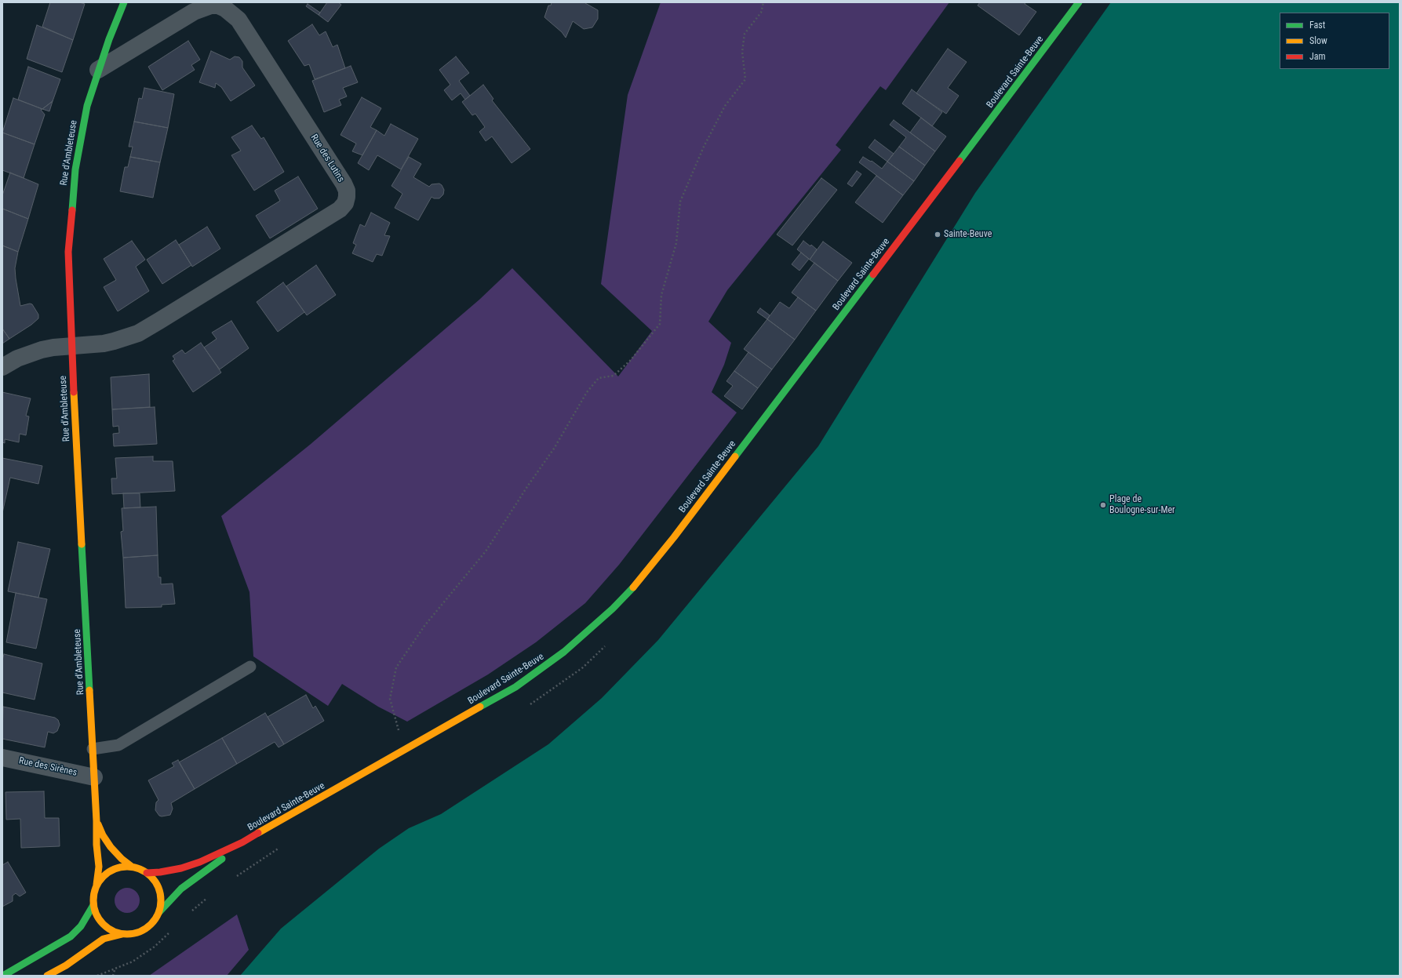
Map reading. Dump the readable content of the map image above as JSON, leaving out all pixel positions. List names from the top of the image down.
{
  "streets": {
    "main road": ["Boulevard Sainte-Beuve", "Rue d'Ambleteuse"],
    "street": ["Rue des Lutins", "Rue des Sirènes"]
  },
  "crossings": [
    ["Boulevard Sainte-Beuve", "Rue d'Ambleteuse"],
    ["Rue d'Ambleteuse", "Rue des Lutins"],
    ["Rue d'Ambleteuse", "Rue des Sirènes"]
  ],
  "places": ["Sainte-Beuve", "Plage de Boulogne-sur-Mer"],
  "legend": ["Fast", "Slow", "Jam"]
}
